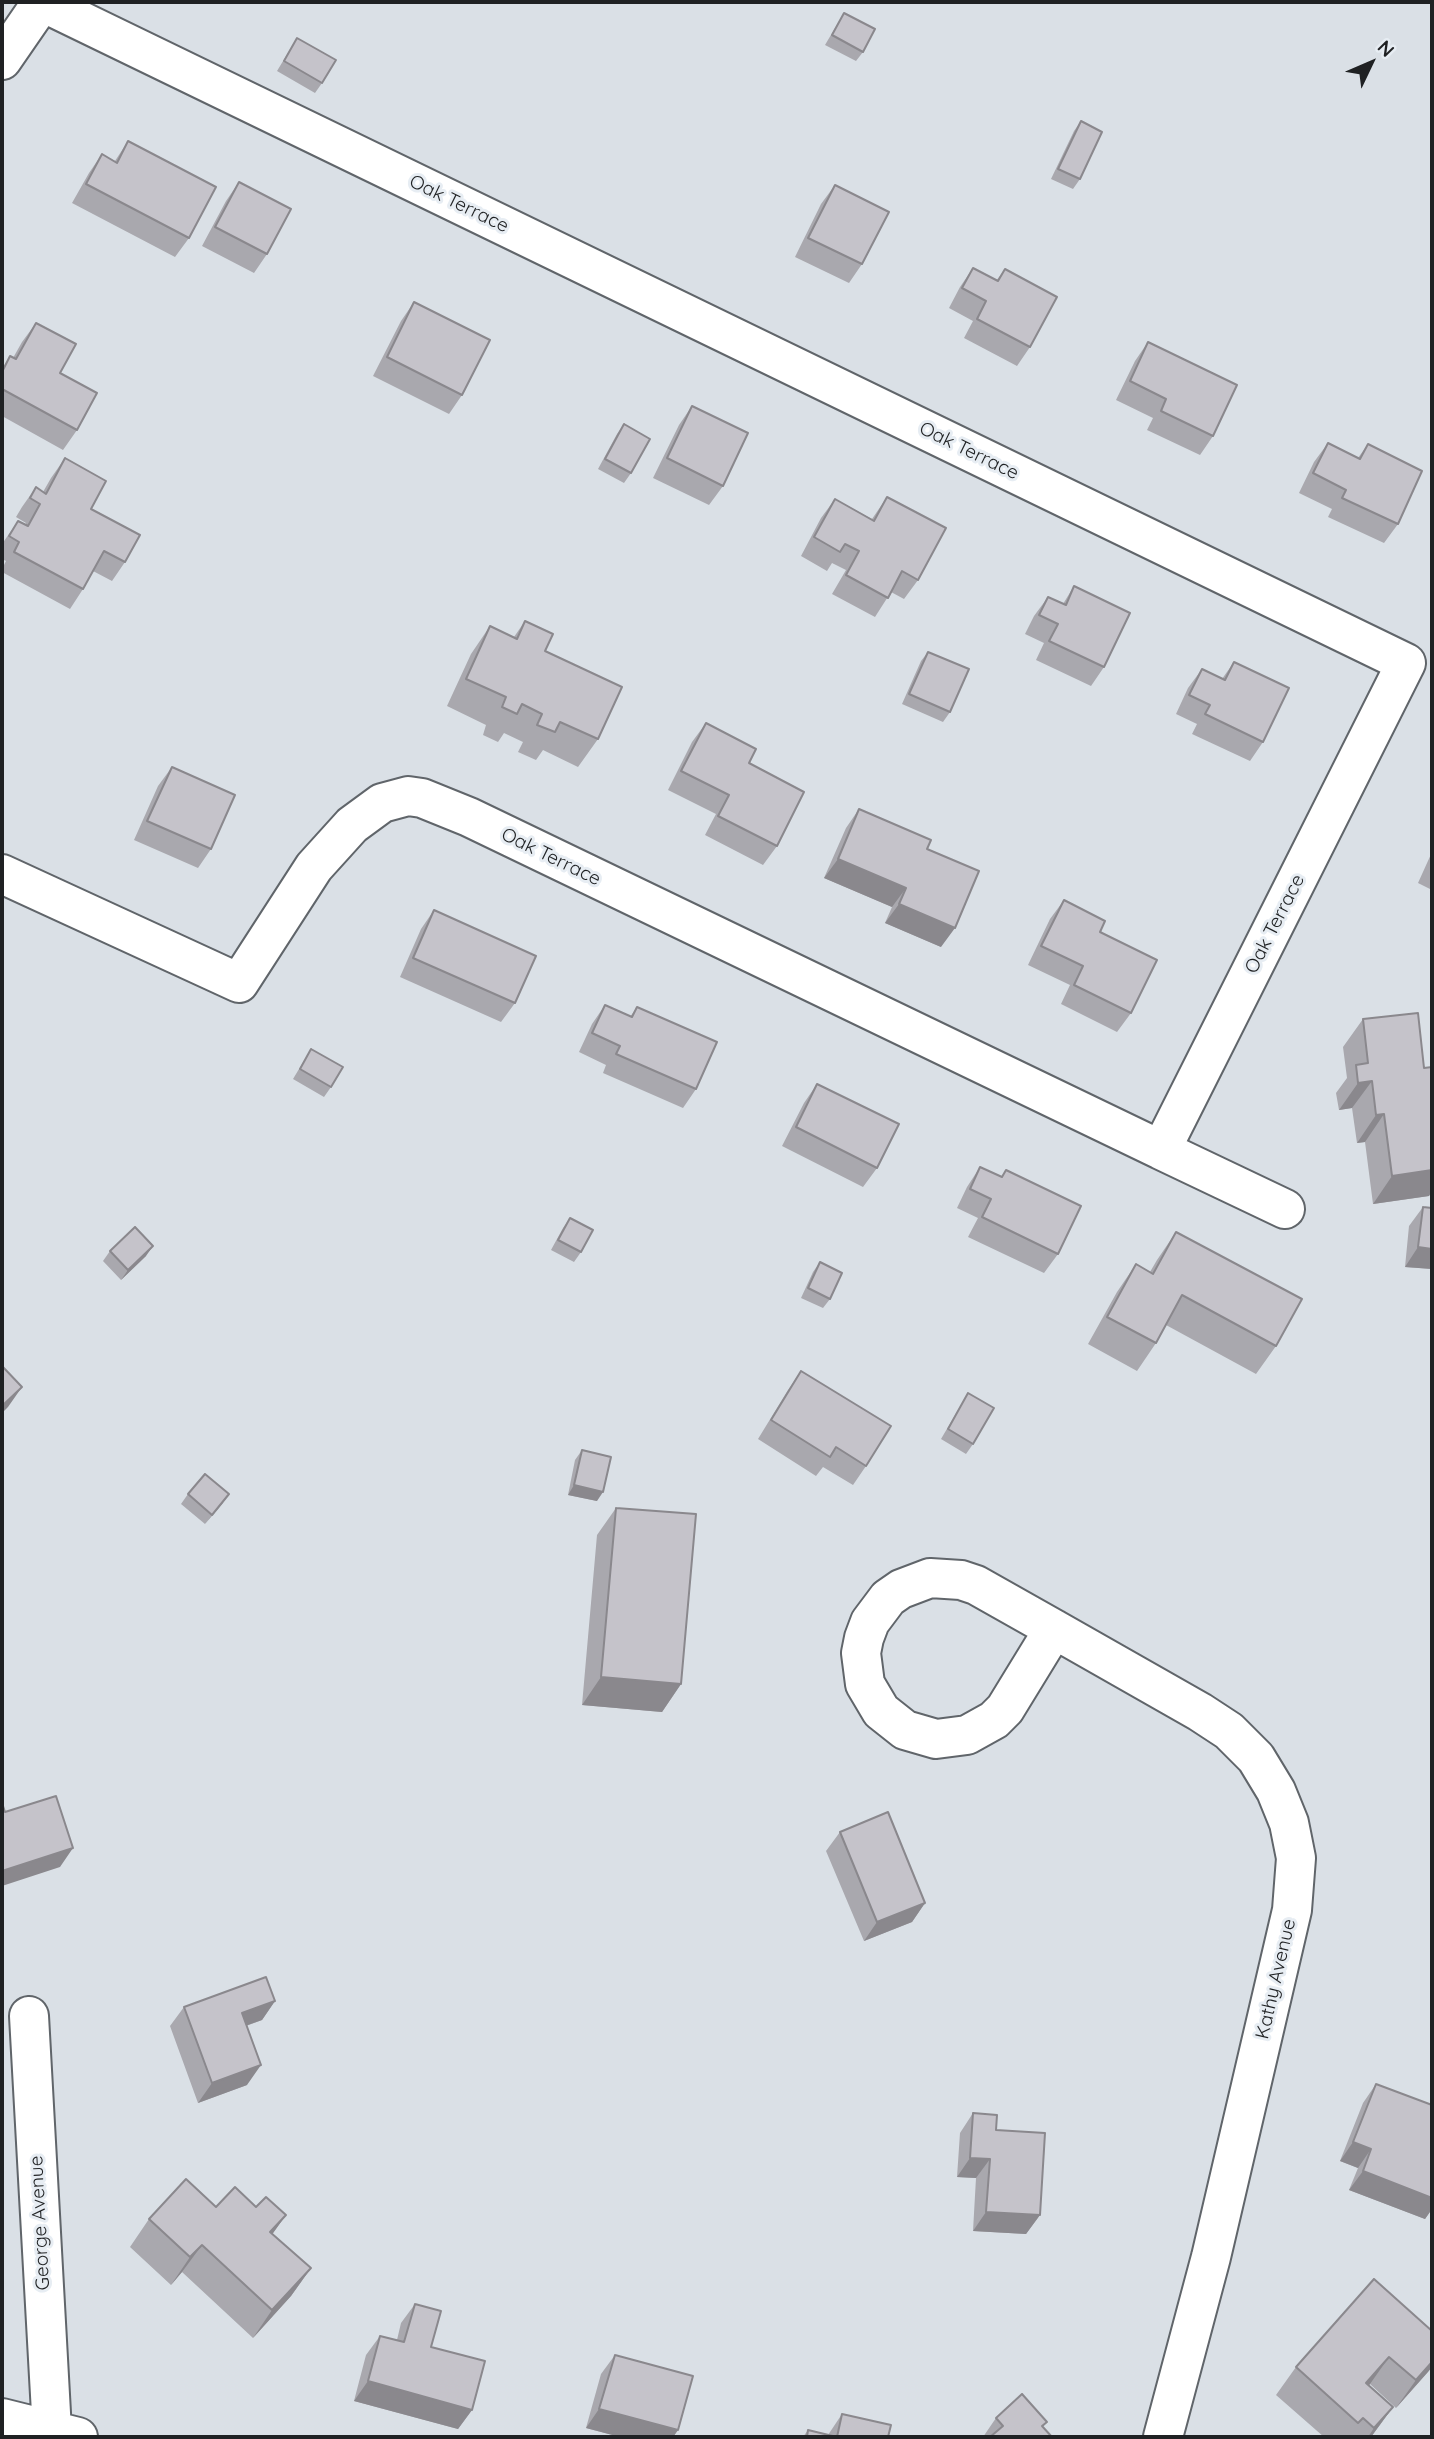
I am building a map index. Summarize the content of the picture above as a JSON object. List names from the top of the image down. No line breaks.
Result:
{"streets":{"street":["Oak Terrace","Kathy Avenue","George Avenue"]},"north":"top right"}
